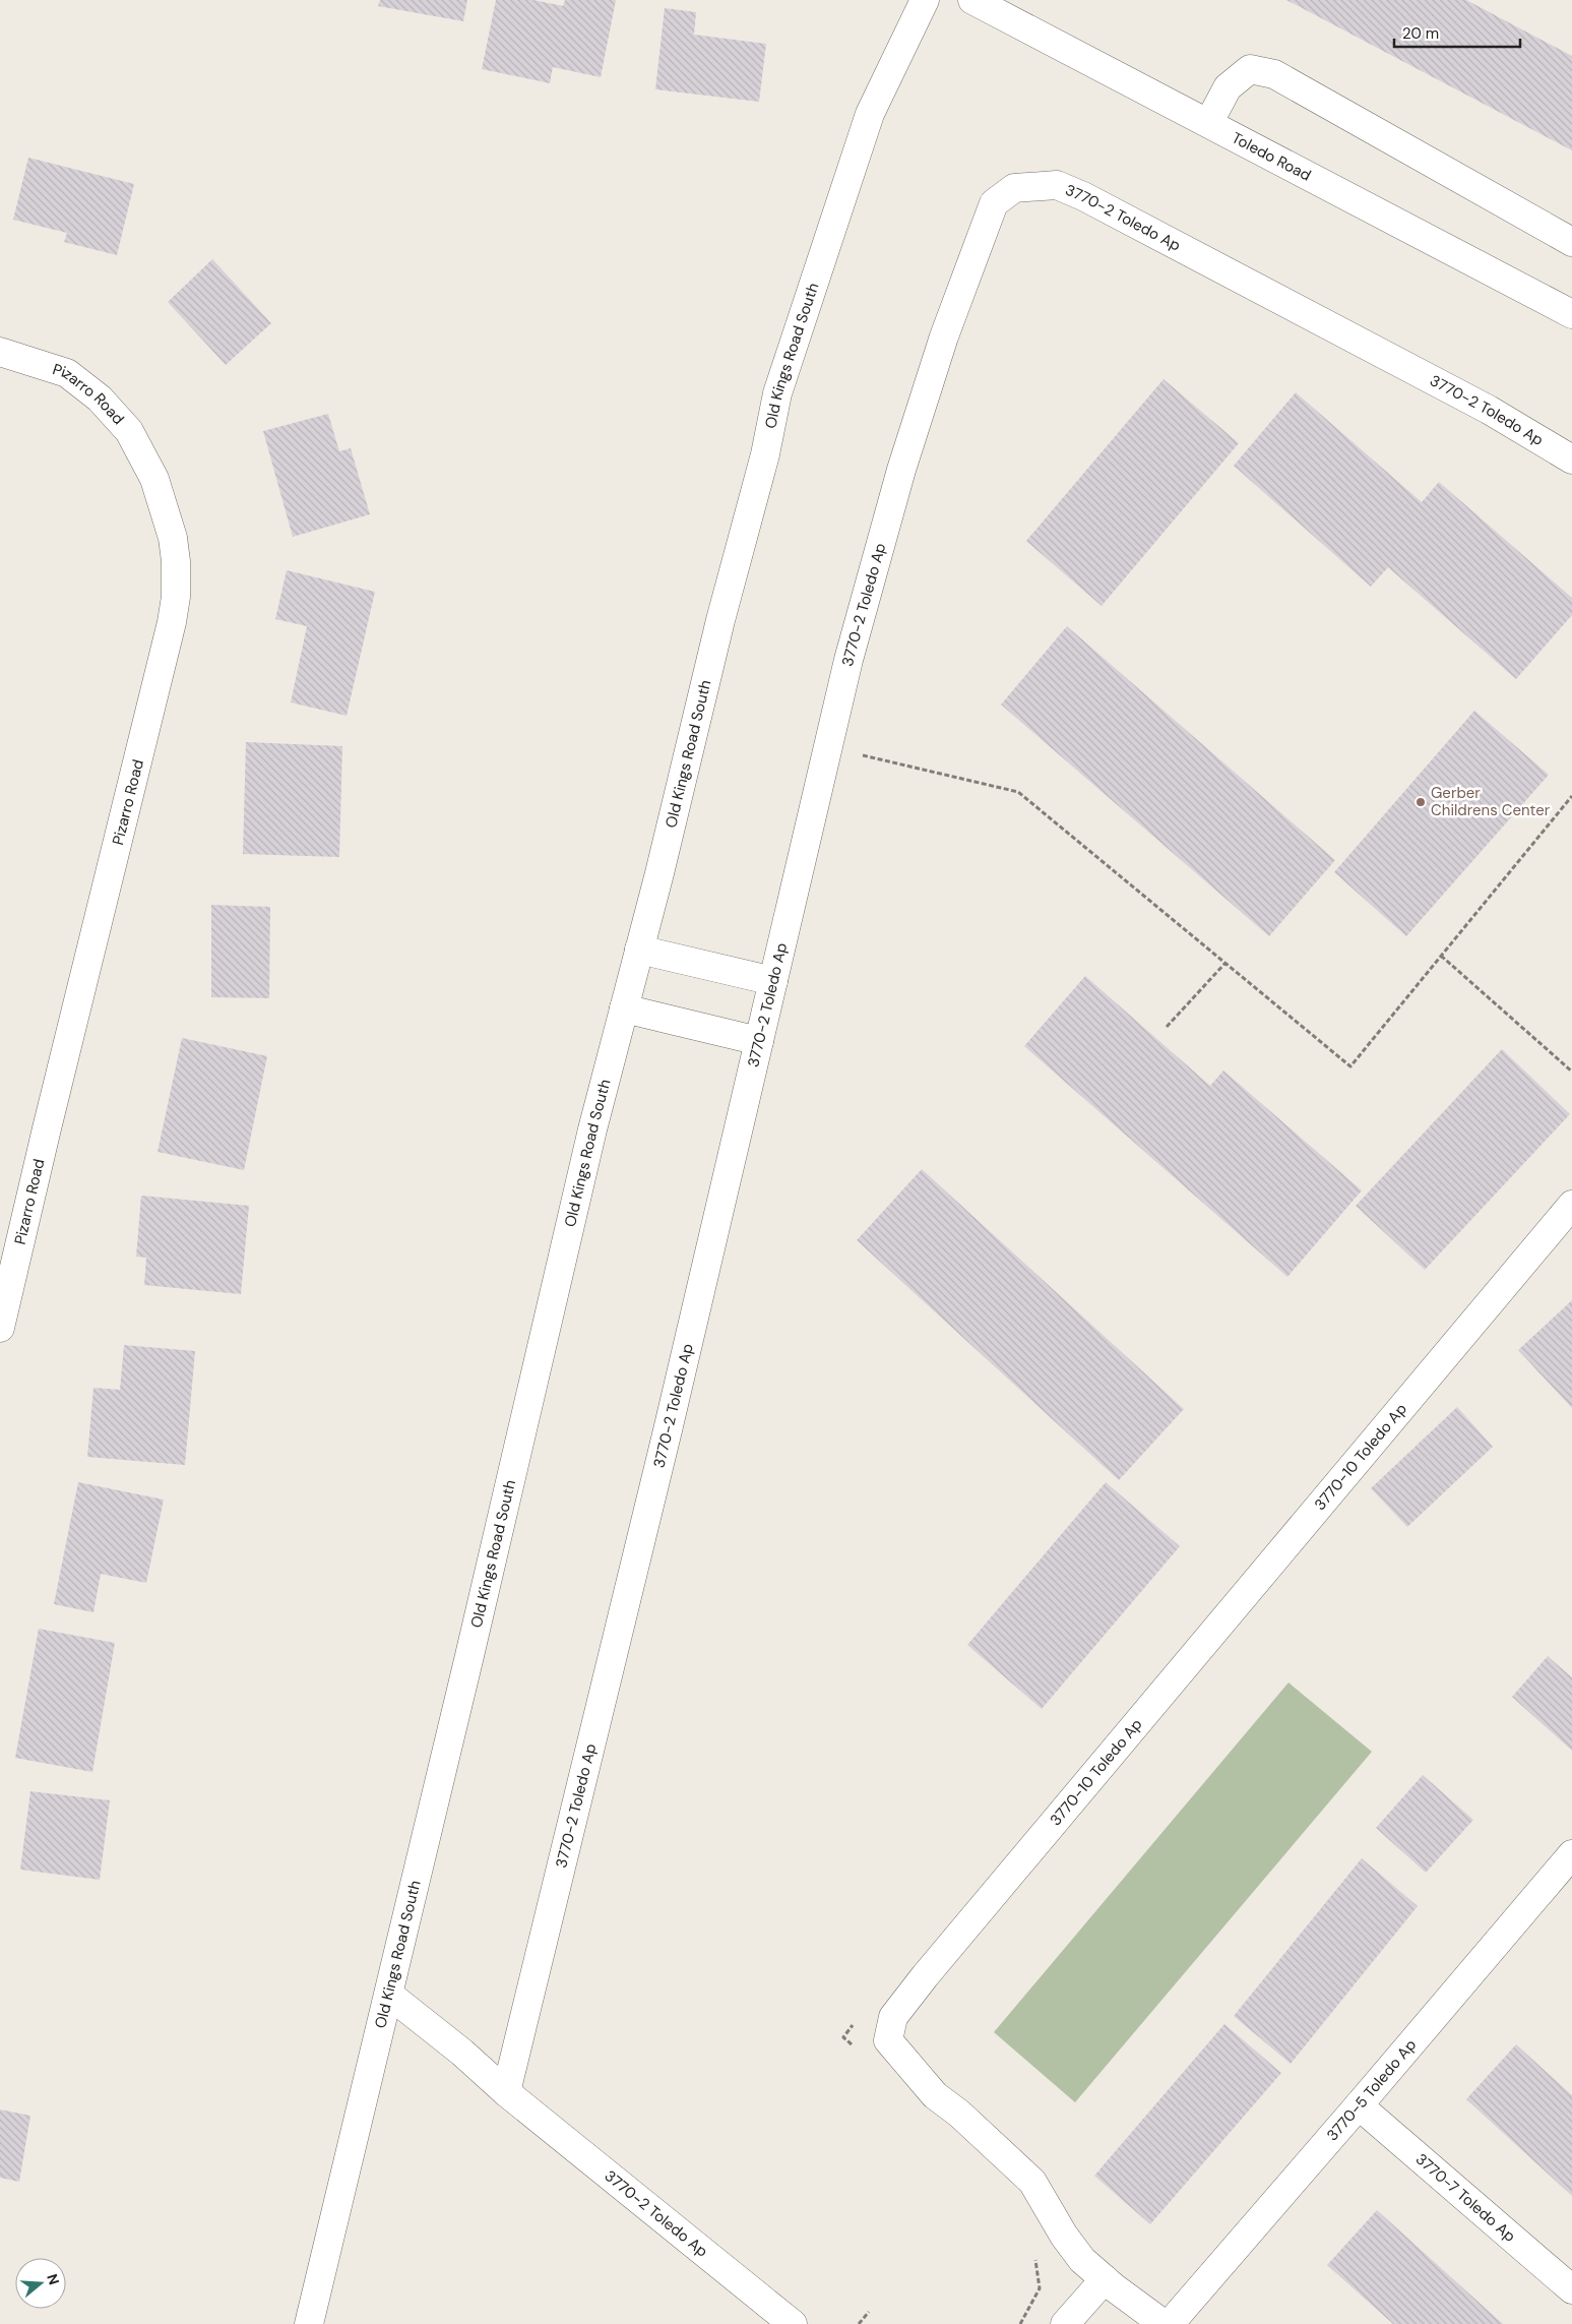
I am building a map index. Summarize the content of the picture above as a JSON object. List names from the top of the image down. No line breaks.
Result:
{"streets":{"street":["Toledo Road","3770-2 Toledo Ap","Old Kings Road South","Pizarro Road","3770-10 Toledo Ap","3770-5 Toledo Ap","3770-7 Toledo Ap"]},"crossings":[["3770-5 Toledo Ap","3770-7 Toledo Ap"]],"places":["Gerber Childrens Center"],"scale_bar":"20 m","north":"right"}
